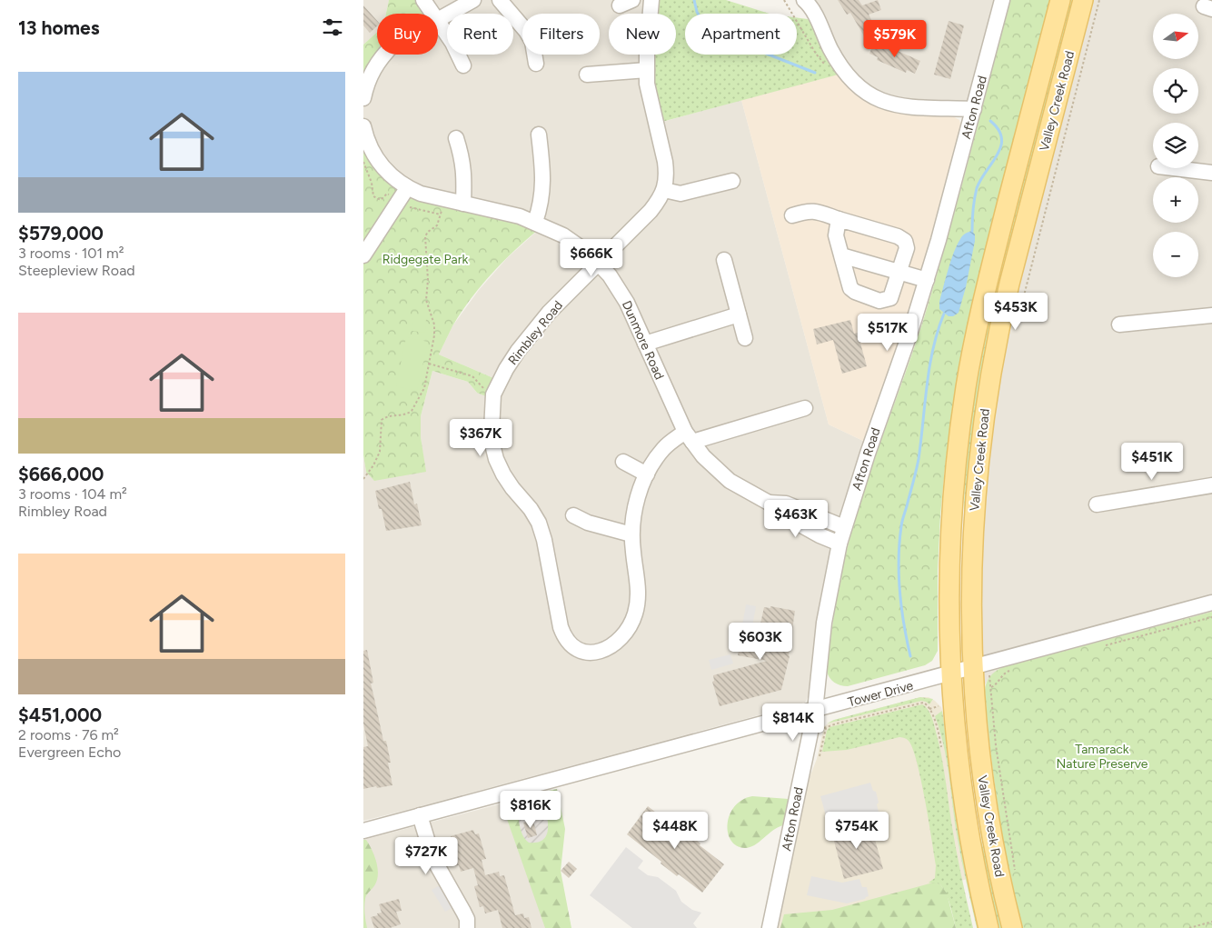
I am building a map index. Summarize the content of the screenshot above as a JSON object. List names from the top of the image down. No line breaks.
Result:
{"streets":{"main road":["Valley Creek Road"],"street":["Afton Road","Rimbley Road","Dunmore Road","Tower Drive"]},"crossings":[["Valley Creek Road","Tower Drive"],["Afton Road","Dunmore Road"],["Afton Road","Tower Drive"],["Rimbley Road","Dunmore Road"]],"parks":["Ridgegate Park","Tamarack Nature Preserve"],"north":"right","page":{"heading":"13 homes","map_buttons":["+","−"],"chip":["Buy","Rent","Filters","New","Apartment"],"price":["$579K","$666K","$453K","$517K","$367K","$451K","$463K","$603K","$814K","$816K","$448K","$754K","$727K"],"list":[{"name":"$579,000","note":"3 rooms · 101 m² · Steepleview Road"},{"name":"$666,000","note":"3 rooms · 104 m² · Rimbley Road"},{"name":"$451,000","note":"2 rooms · 76 m² · Evergreen Echo"}]}}
